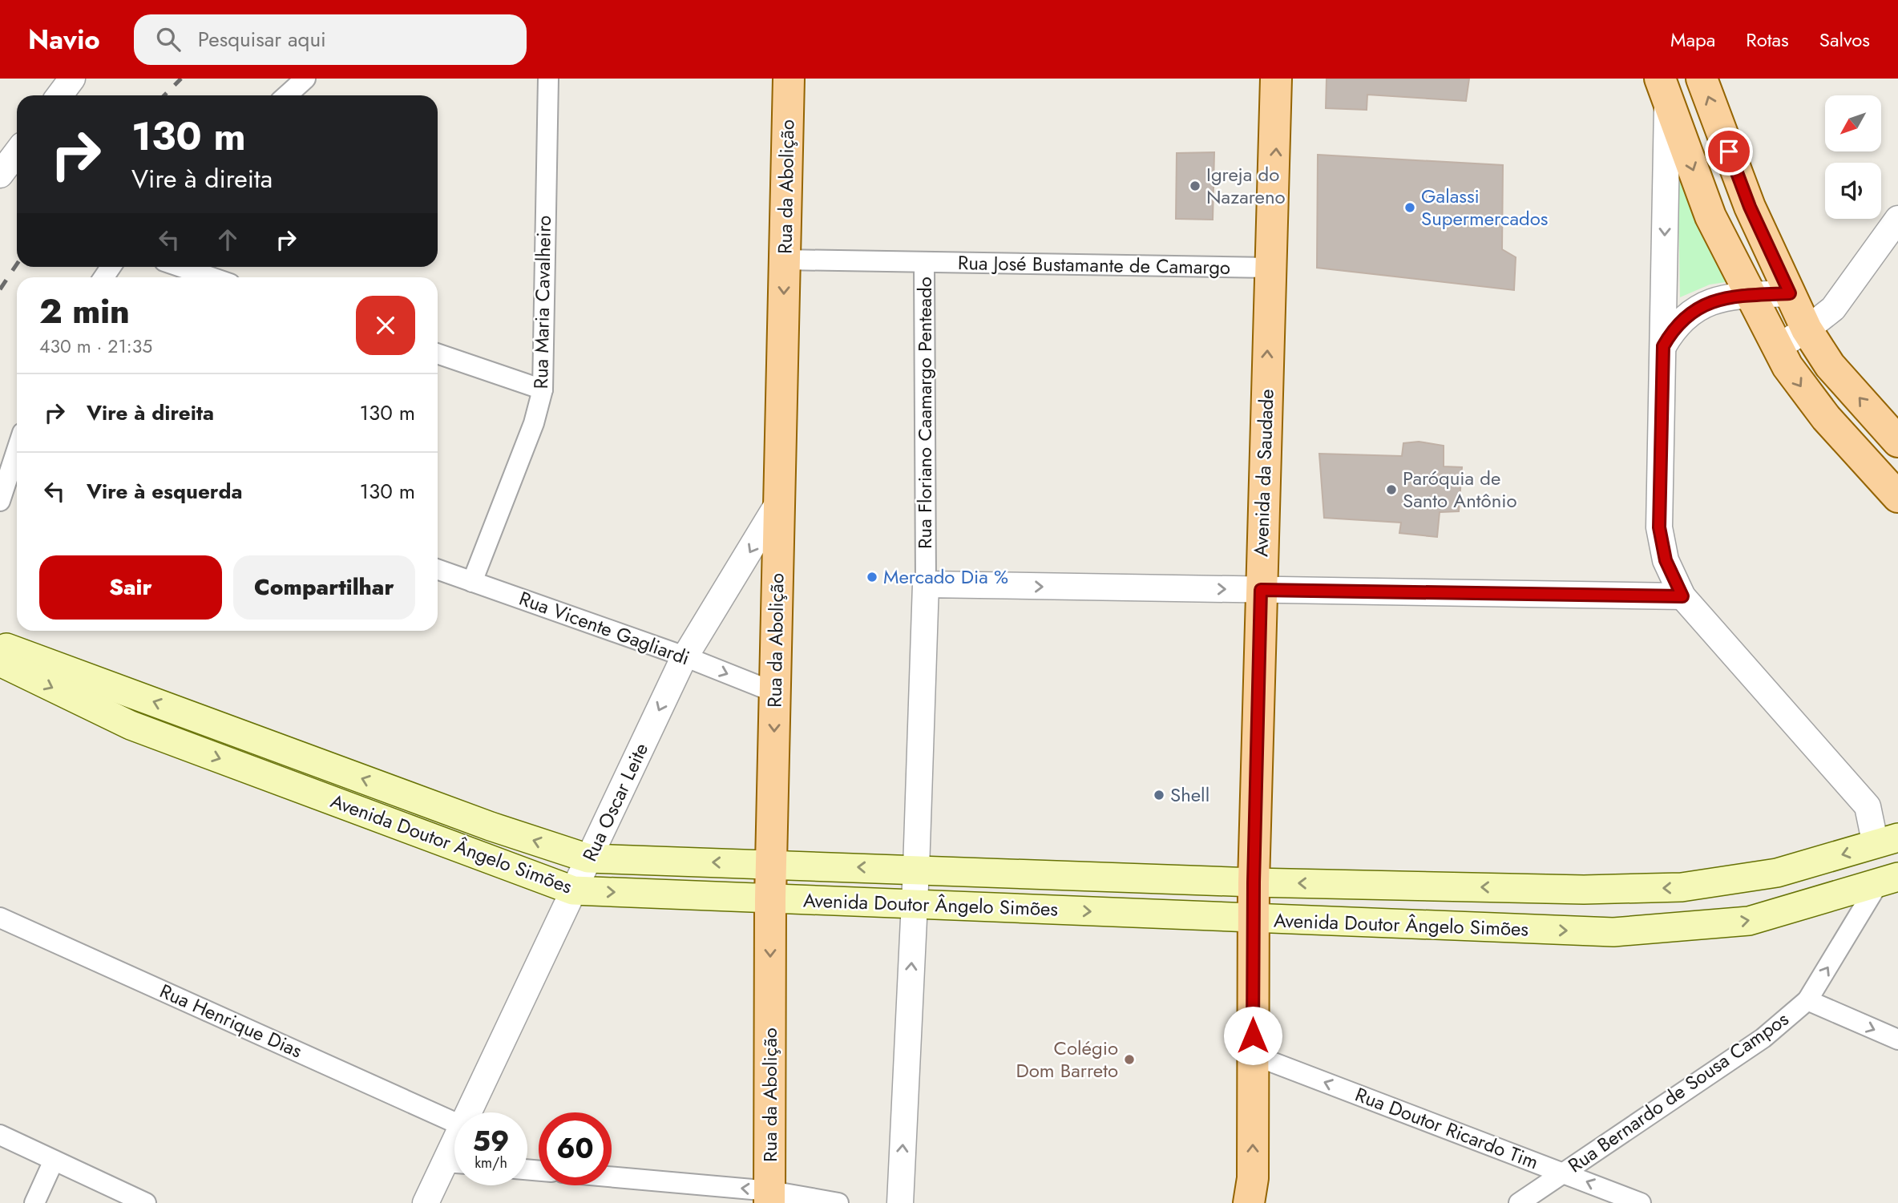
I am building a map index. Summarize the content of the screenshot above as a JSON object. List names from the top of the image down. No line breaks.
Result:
{"streets":{"main road":["Rua da Abolição","Avenida da Saudade","Avenida Doutor Ângelo Simões"],"street":["Rua José Bustamante de Camargo","Rua Maria Cavalheiro","Rua Floriano Caamargo Penteado","Rua Vicente Gagliardi","Rua Oscar Leite","Rua Henrique Dias","Rua Bernardo de Sousa Campos","Rua Doutor Ricardo Tim"]},"crossings":[["Rua da Abolição","Rua José Bustamante de Camargo"],["Rua da Abolição","Rua Vicente Gagliardi"],["Rua da Abolição","Rua Oscar Leite"],["Rua da Abolição","Avenida Doutor Ângelo Simões"],["Rua José Bustamante de Camargo","Rua Floriano Caamargo Penteado"],["Rua José Bustamante de Camargo","Avenida da Saudade"],["Rua Maria Cavalheiro","Rua Vicente Gagliardi"],["Rua Floriano Caamargo Penteado","Avenida Doutor Ângelo Simões"],["Avenida da Saudade","Avenida Doutor Ângelo Simões"],["Avenida da Saudade","Rua Doutor Ricardo Tim"],["Rua Vicente Gagliardi","Rua Oscar Leite"],["Rua Oscar Leite","Avenida Doutor Ângelo Simões"],["Avenida Doutor Ângelo Simões","Rua Bernardo de Sousa Campos"],["Rua Bernardo de Sousa Campos","Rua Doutor Ricardo Tim"]],"one_way":["Rua da Abolição","Avenida da Saudade","Rua Oscar Leite","Rua Doutor Ricardo Tim"],"places":["Igreja do Nazareno","Galassi Supermercados","Paróquia de Santo Antônio","Mercado Dia %","Shell","Colégio Dom Barreto"],"north":"bottom left","page":{"header":"Navio","search":"Pesquisar aqui","nav":["Mapa","Rotas","Salvos"],"turn":["130 m","Vire à direita"],"heading":["2 min","430 m · 21:35"],"list":[{"name":"Vire à direita","value":"130 m"},{"name":"Vire à esquerda","value":"130 m"}],"buttons":["Sair","Compartilhar"],"speed":"59 km/h","limit":"60"}}
